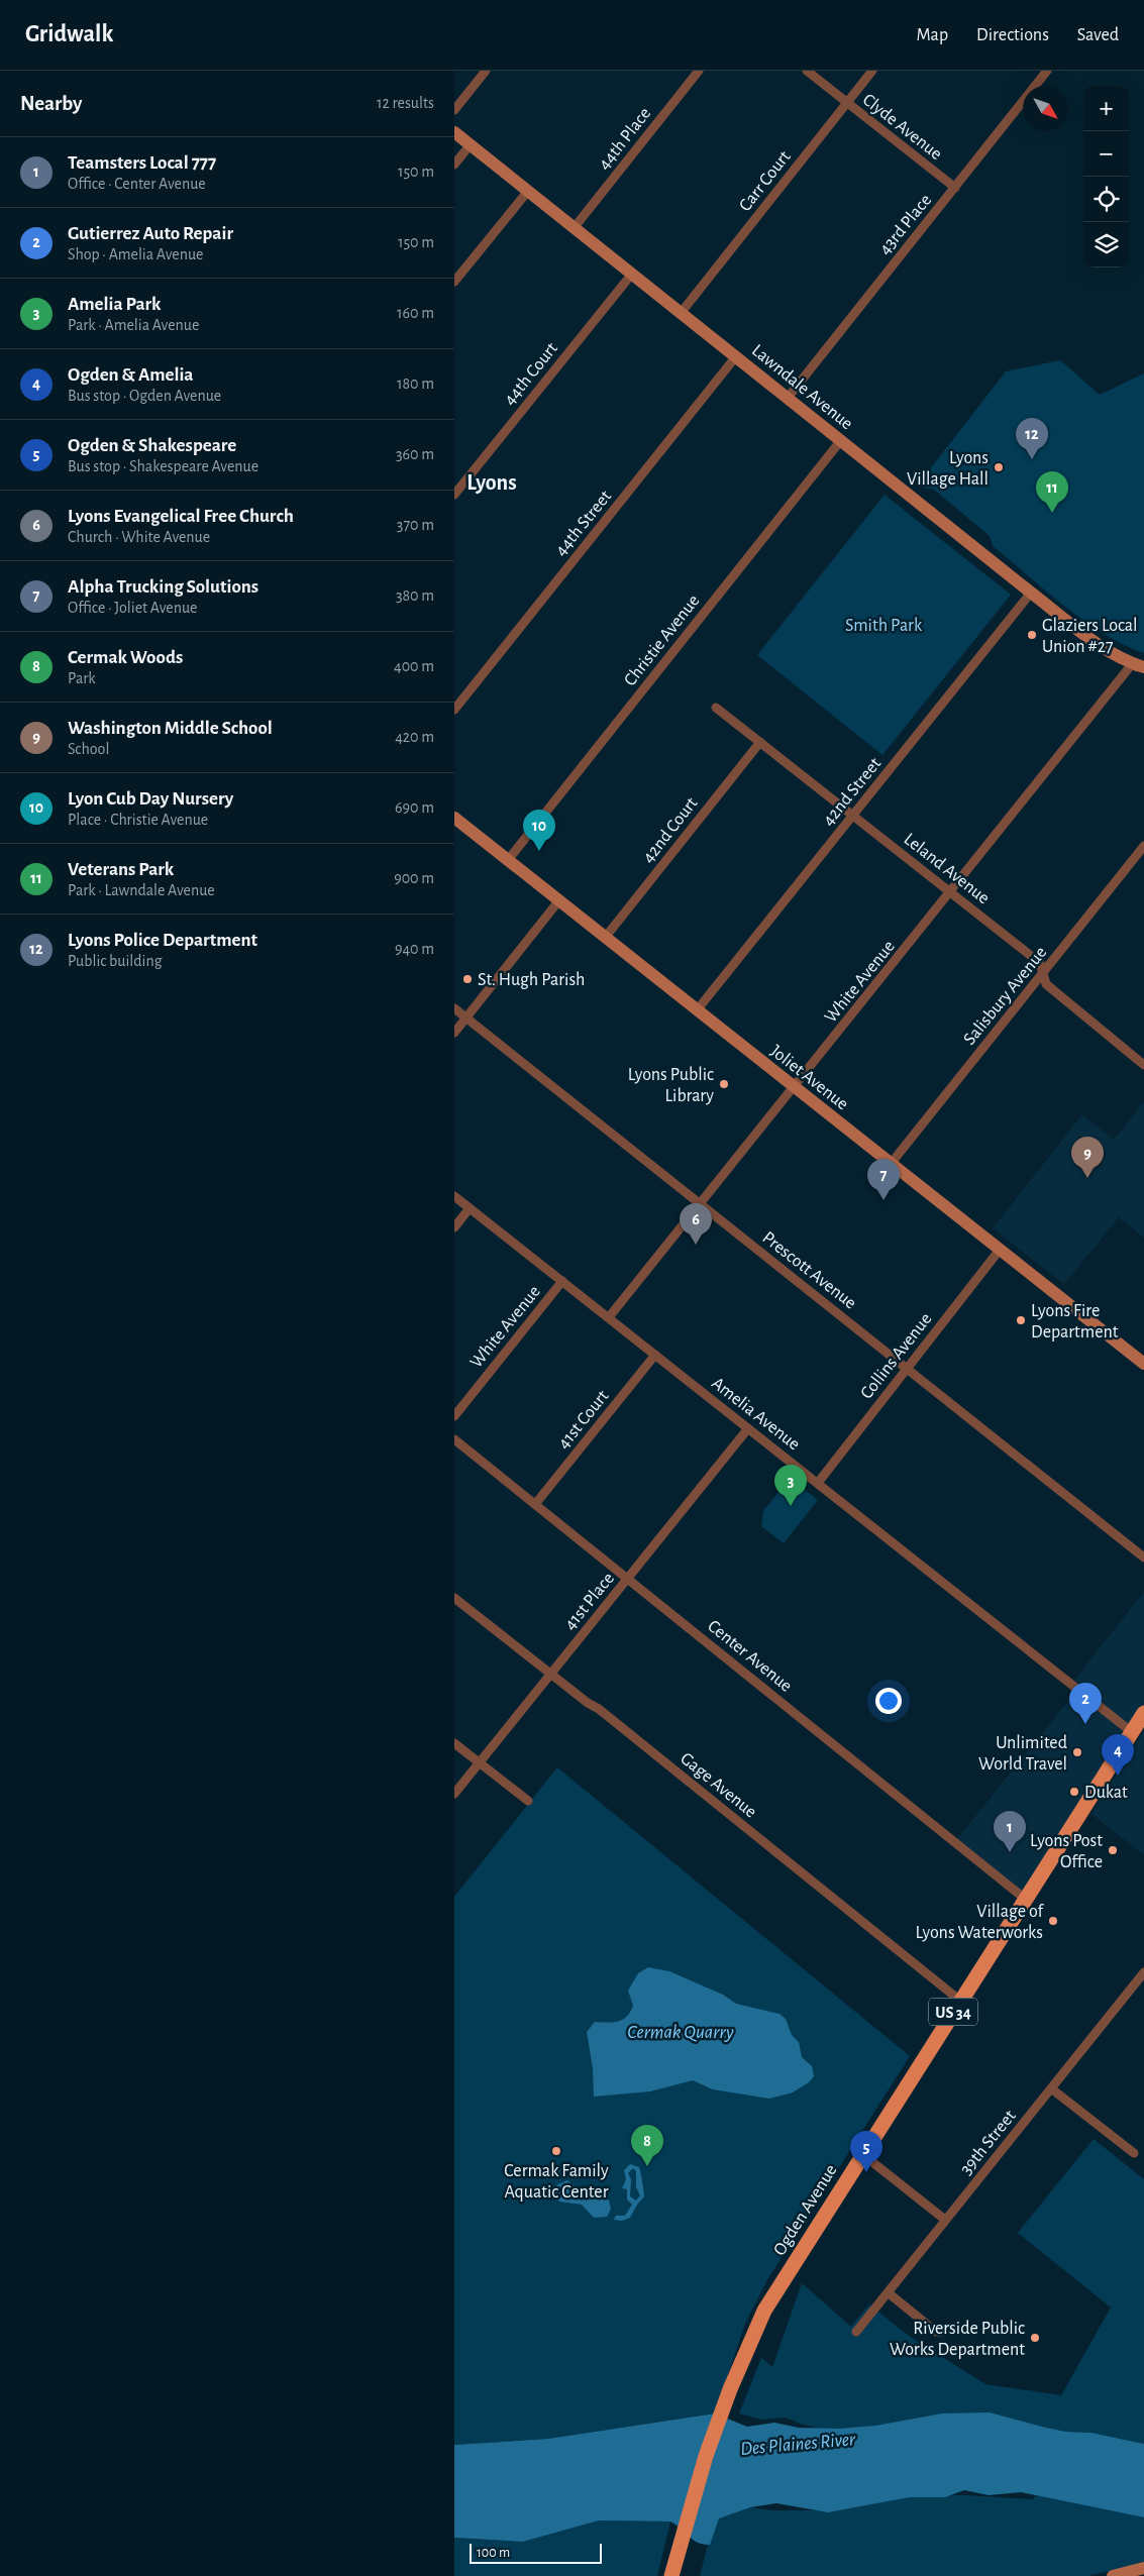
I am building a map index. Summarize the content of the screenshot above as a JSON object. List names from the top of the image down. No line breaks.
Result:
{"streets":{"main road":["US 34","Ogden Avenue"],"street":["Clyde Avenue","44th Place","Carr Court","43rd Place","44th Court","Lawndale Avenue","44th Street","Christie Avenue","42nd Street","42nd Court","Leland Avenue","White Avenue","Salisbury Avenue","Joliet Avenue","Prescott Avenue","Collins Avenue","Amelia Avenue","41st Court","41st Place","Center Avenue","Gage Avenue","39th Street"]},"crossings":[["Clyde Avenue","Carr Court"],["Clyde Avenue","43rd Place"],["44th Place","Lawndale Avenue"],["Carr Court","Lawndale Avenue"],["43rd Place","Lawndale Avenue"],["44th Court","Lawndale Avenue"],["Lawndale Avenue","44th Street"],["Lawndale Avenue","Christie Avenue"],["Lawndale Avenue","42nd Street"],["Lawndale Avenue","White Avenue"],["Christie Avenue","Joliet Avenue"],["42nd Street","Leland Avenue"],["42nd Street","Joliet Avenue"],["42nd Court","Leland Avenue"],["42nd Court","Joliet Avenue"],["Leland Avenue","White Avenue"],["Leland Avenue","Salisbury Avenue"],["White Avenue","Joliet Avenue"],["White Avenue","Prescott Avenue"],["White Avenue","Amelia Avenue"],["Salisbury Avenue","Joliet Avenue"],["Joliet Avenue","Collins Avenue"],["Prescott Avenue","Collins Avenue"],["Collins Avenue","Amelia Avenue"],["Amelia Avenue","41st Court"],["Amelia Avenue","41st Place"],["Amelia Avenue","Ogden Avenue"],["41st Court","Center Avenue"],["41st Place","Center Avenue"],["41st Place","Gage Avenue"],["Center Avenue","Ogden Avenue"],["Gage Avenue","Ogden Avenue"]],"districts":["Lyons"],"water":["Cermak Quarry","Des Plaines River"],"parks":["Smith Park"],"places":["Lyons Village Hall","Glaziers Local Union #27","St. Hugh Parish","Lyons Public Library","Lyons Fire Department","Unlimited World Travel","Dukat","Lyons Post Office","Village of Lyons Waterworks","Cermak Family Aquatic Center","Riverside Public Works Department"],"scale_bar":"100 m","north":"bottom right","page":{"header":"Gridwalk","nav":["Map","Directions","Saved"],"heading":["Nearby","12 results"],"map_buttons":["+","−"],"list":[{"mark":"1","name":"Teamsters Local 777","note":"Office · Center Avenue","value":"150 m"},{"mark":"2","name":"Gutierrez Auto Repair","note":"Shop · Amelia Avenue","value":"150 m"},{"mark":"3","name":"Amelia Park","note":"Park · Amelia Avenue","value":"160 m"},{"mark":"4","name":"Ogden & Amelia","note":"Bus stop · Ogden Avenue","value":"180 m"},{"mark":"5","name":"Ogden & Shakespeare","note":"Bus stop · Shakespeare Avenue","value":"360 m"},{"mark":"6","name":"Lyons Evangelical Free Church","note":"Church · White Avenue","value":"370 m"},{"mark":"7","name":"Alpha Trucking Solutions","note":"Office · Joliet Avenue","value":"380 m"},{"mark":"8","name":"Cermak Woods","note":"Park","value":"400 m"},{"mark":"9","name":"Washington Middle School","note":"School","value":"420 m"},{"mark":"10","name":"Lyon Cub Day Nursery","note":"Place · Christie Avenue","value":"690 m"},{"mark":"11","name":"Veterans Park","note":"Park · Lawndale Avenue","value":"900 m"},{"mark":"12","name":"Lyons Police Department","note":"Public building","value":"940 m"}],"pins":["12","11","10","9","7","6","3","2","4","1","8","5"],"scale":"100 m"}}
